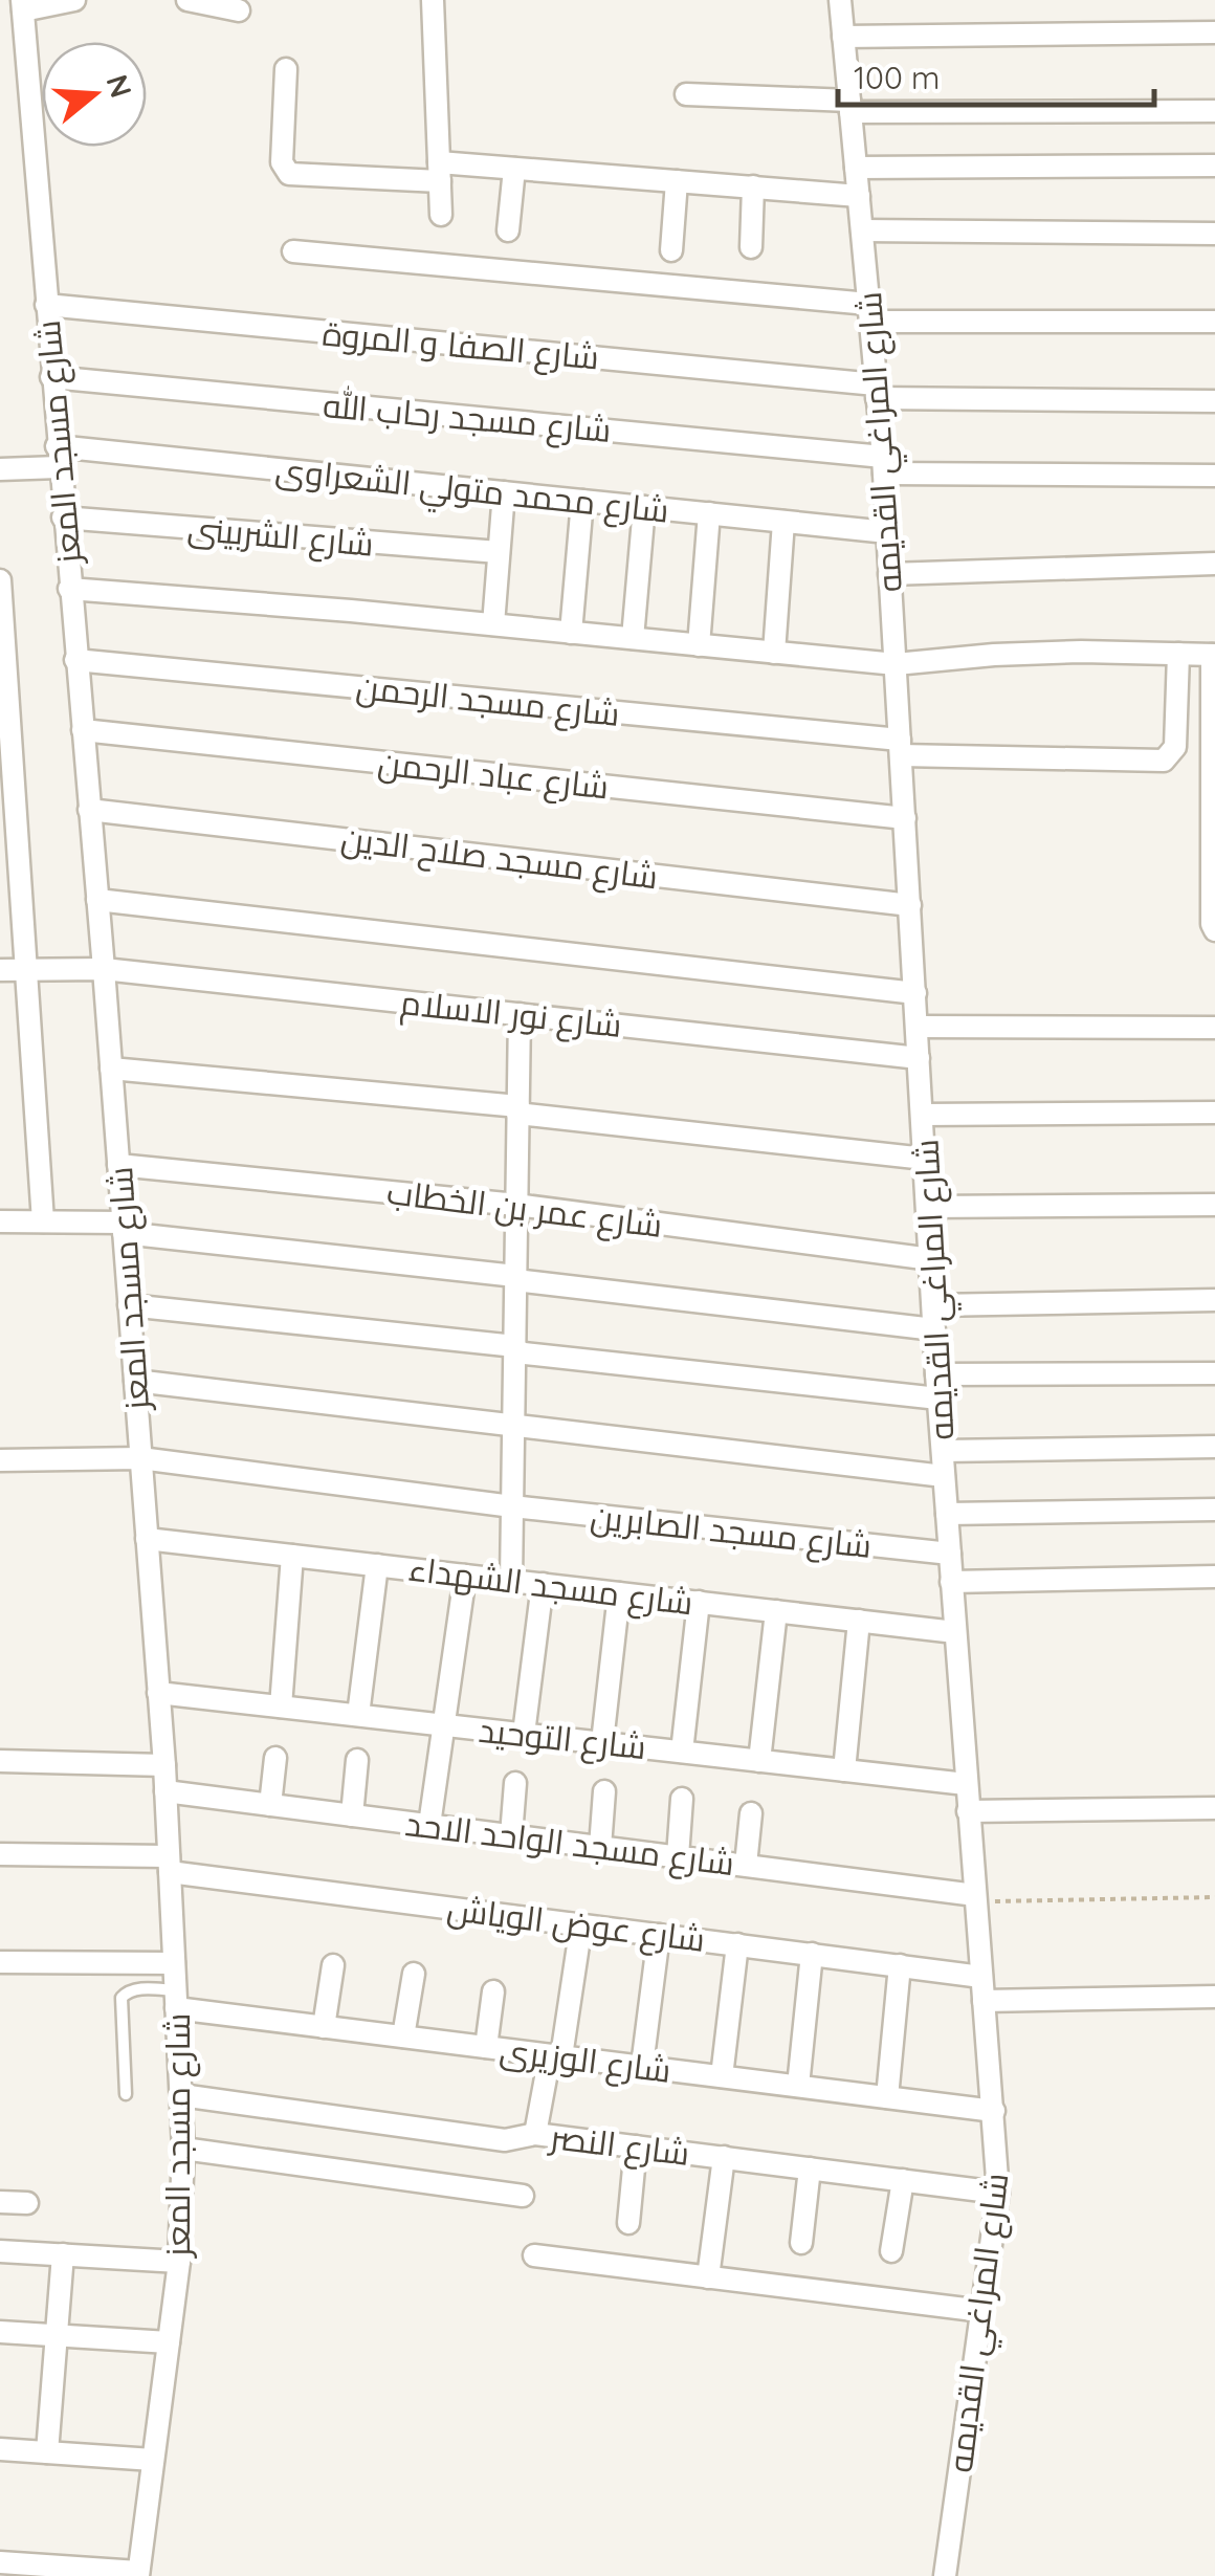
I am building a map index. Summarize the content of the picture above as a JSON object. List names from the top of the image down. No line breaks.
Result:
{"streets":{"street":["شارع الصفا و المروة","شارع مسجد رحاب الله","شارع مسجد المعز","شارع المراغي القديمه","شارع محمد متولي الشعراوى","شارع الشربينى","شارع مسجد الرحمن","شارع عباد الرحمن","شارع مسجد صلاح الدين","شارع نور الاسلام","شارع عمر بن الخطاب","شارع مسجد الصابرين","شارع مسجد الشهداء","شارع التوحيد","شارع مسجد الواحد الاحد","شارع عوض الوياش","شارع الوزيرى","شارع النصر"]},"crossings":[["شارع الصفا و المروة","شارع مسجد المعز"],["شارع الصفا و المروة","شارع المراغي القديمه"],["شارع مسجد رحاب الله","شارع مسجد المعز"],["شارع مسجد رحاب الله","شارع المراغي القديمه"],["شارع مسجد المعز","شارع محمد متولي الشعراوى"],["شارع مسجد المعز","شارع الشربينى"],["شارع مسجد المعز","شارع مسجد الرحمن"],["شارع مسجد المعز","شارع عباد الرحمن"],["شارع مسجد المعز","شارع مسجد صلاح الدين"],["شارع مسجد المعز","شارع نور الاسلام"],["شارع مسجد المعز","شارع عمر بن الخطاب"],["شارع مسجد المعز","شارع مسجد الصابرين"],["شارع مسجد المعز","شارع مسجد الشهداء"],["شارع مسجد المعز","شارع التوحيد"],["شارع مسجد المعز","شارع مسجد الواحد الاحد"],["شارع مسجد المعز","شارع عوض الوياش"],["شارع مسجد المعز","شارع الوزيرى"],["شارع مسجد المعز","شارع النصر"],["شارع المراغي القديمه","شارع محمد متولي الشعراوى"],["شارع المراغي القديمه","شارع مسجد الرحمن"],["شارع المراغي القديمه","شارع عباد الرحمن"],["شارع المراغي القديمه","شارع مسجد صلاح الدين"],["شارع المراغي القديمه","شارع نور الاسلام"],["شارع المراغي القديمه","شارع عمر بن الخطاب"],["شارع المراغي القديمه","شارع مسجد الصابرين"],["شارع المراغي القديمه","شارع مسجد الشهداء"],["شارع المراغي القديمه","شارع التوحيد"],["شارع المراغي القديمه","شارع مسجد الواحد الاحد"],["شارع المراغي القديمه","شارع عوض الوياش"],["شارع المراغي القديمه","شارع الوزيرى"],["شارع المراغي القديمه","شارع النصر"]],"scale_bar":"100 m","north":"right"}
